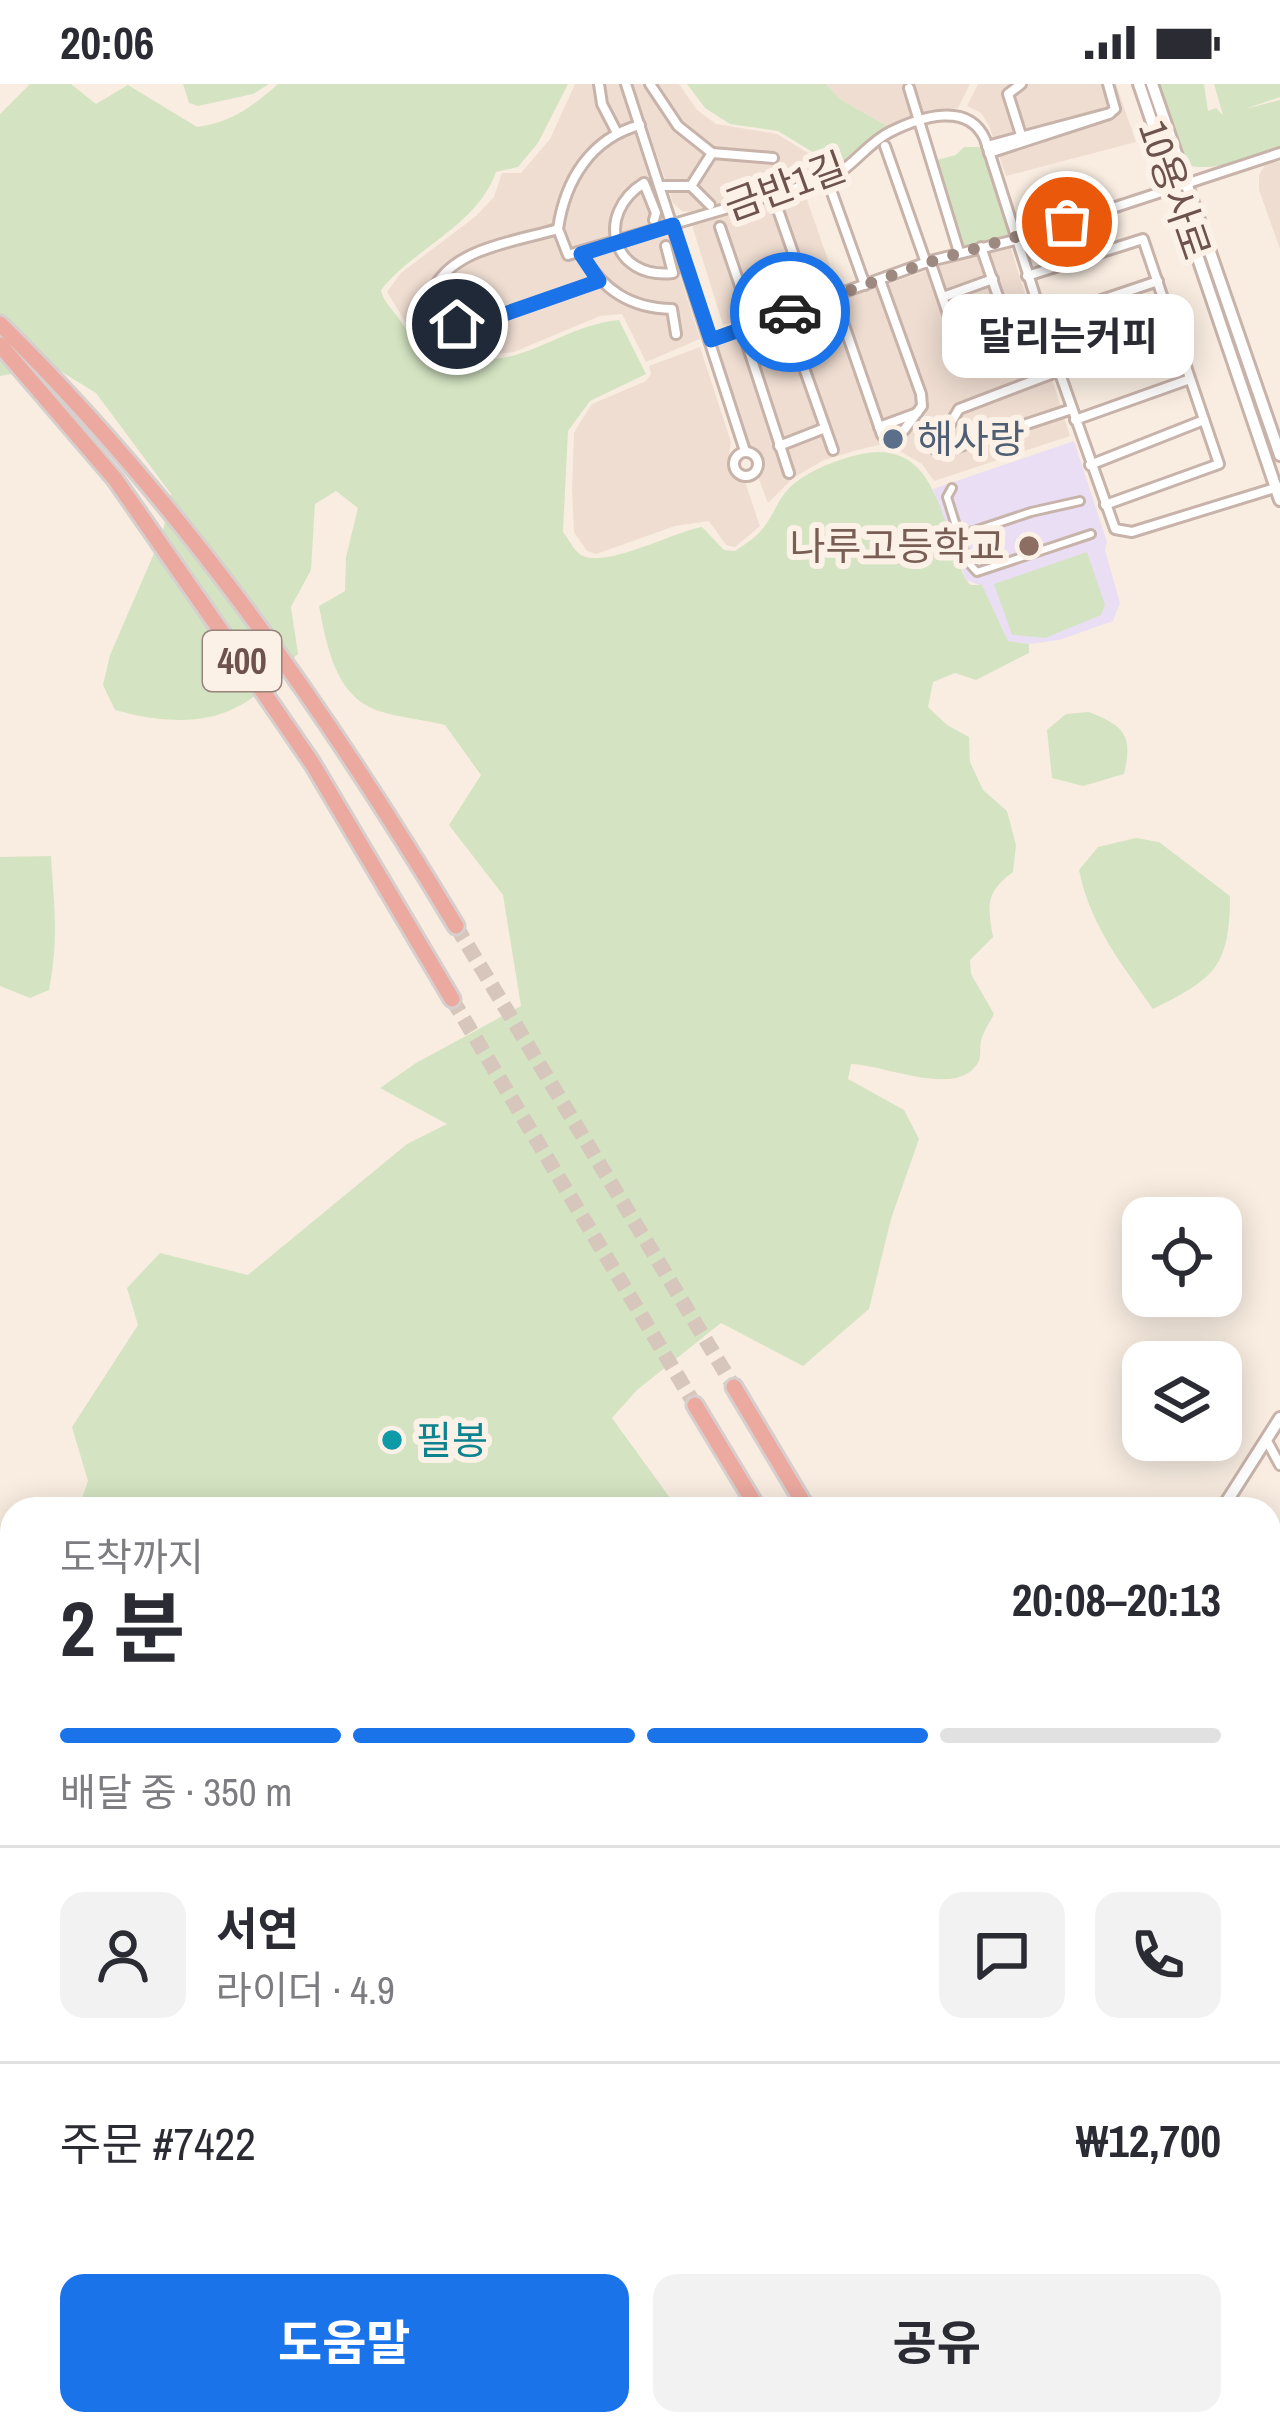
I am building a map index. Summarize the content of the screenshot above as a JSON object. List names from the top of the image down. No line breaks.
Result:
{"streets":{"highway":["400"],"street":["금반1길","10용사로"]},"places":["달리는커피","해사랑","나루고등학교","필봉"],"page":{"status":"20:06","bubble":"달리는커피","heading":["2 분","도착까지","20:08–20:13"],"panel":["서연","라이더 · 4.9","주문 #7422","₩12,700"],"bar":"배달 중 · 350 m","buttons":["도움말","공유"]}}
